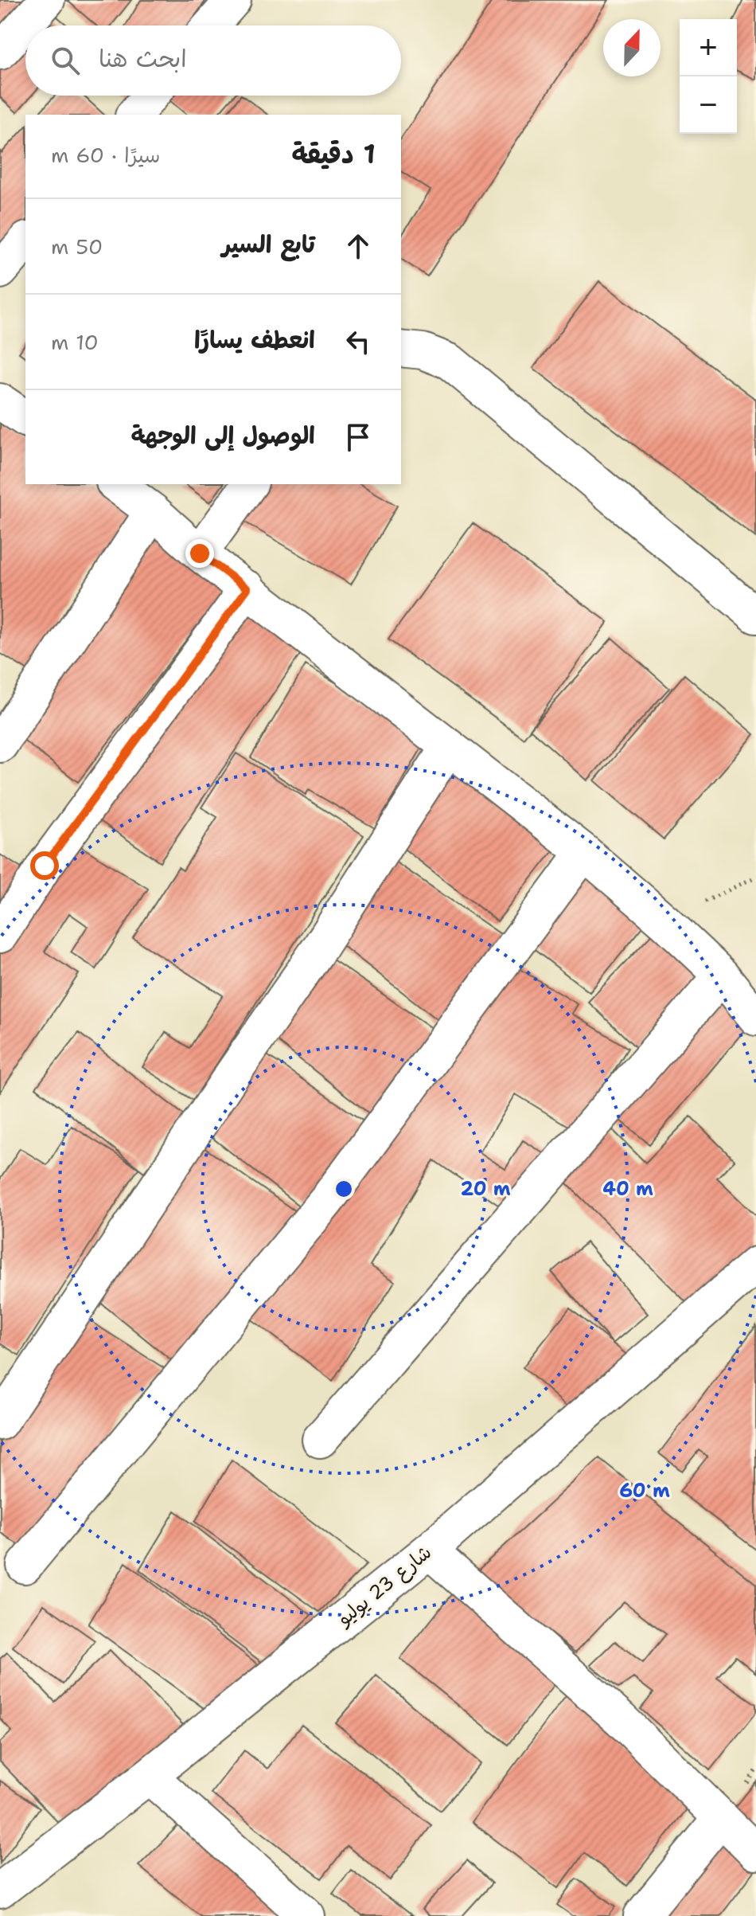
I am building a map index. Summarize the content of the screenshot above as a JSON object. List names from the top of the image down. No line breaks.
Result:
{"streets":{"street":["شارع 23 يوليو"]},"north":"top","page":{"map_buttons":["+","−"],"search":"ابحث هنا","heading":["1 دقيقة","سيرًا · 60 m"],"list":[["تابع السير","50 m"],["انعطف يسارًا","10 m"],"الوصول إلى الوجهة"]},"rings":["20 m","40 m","60 m"]}
